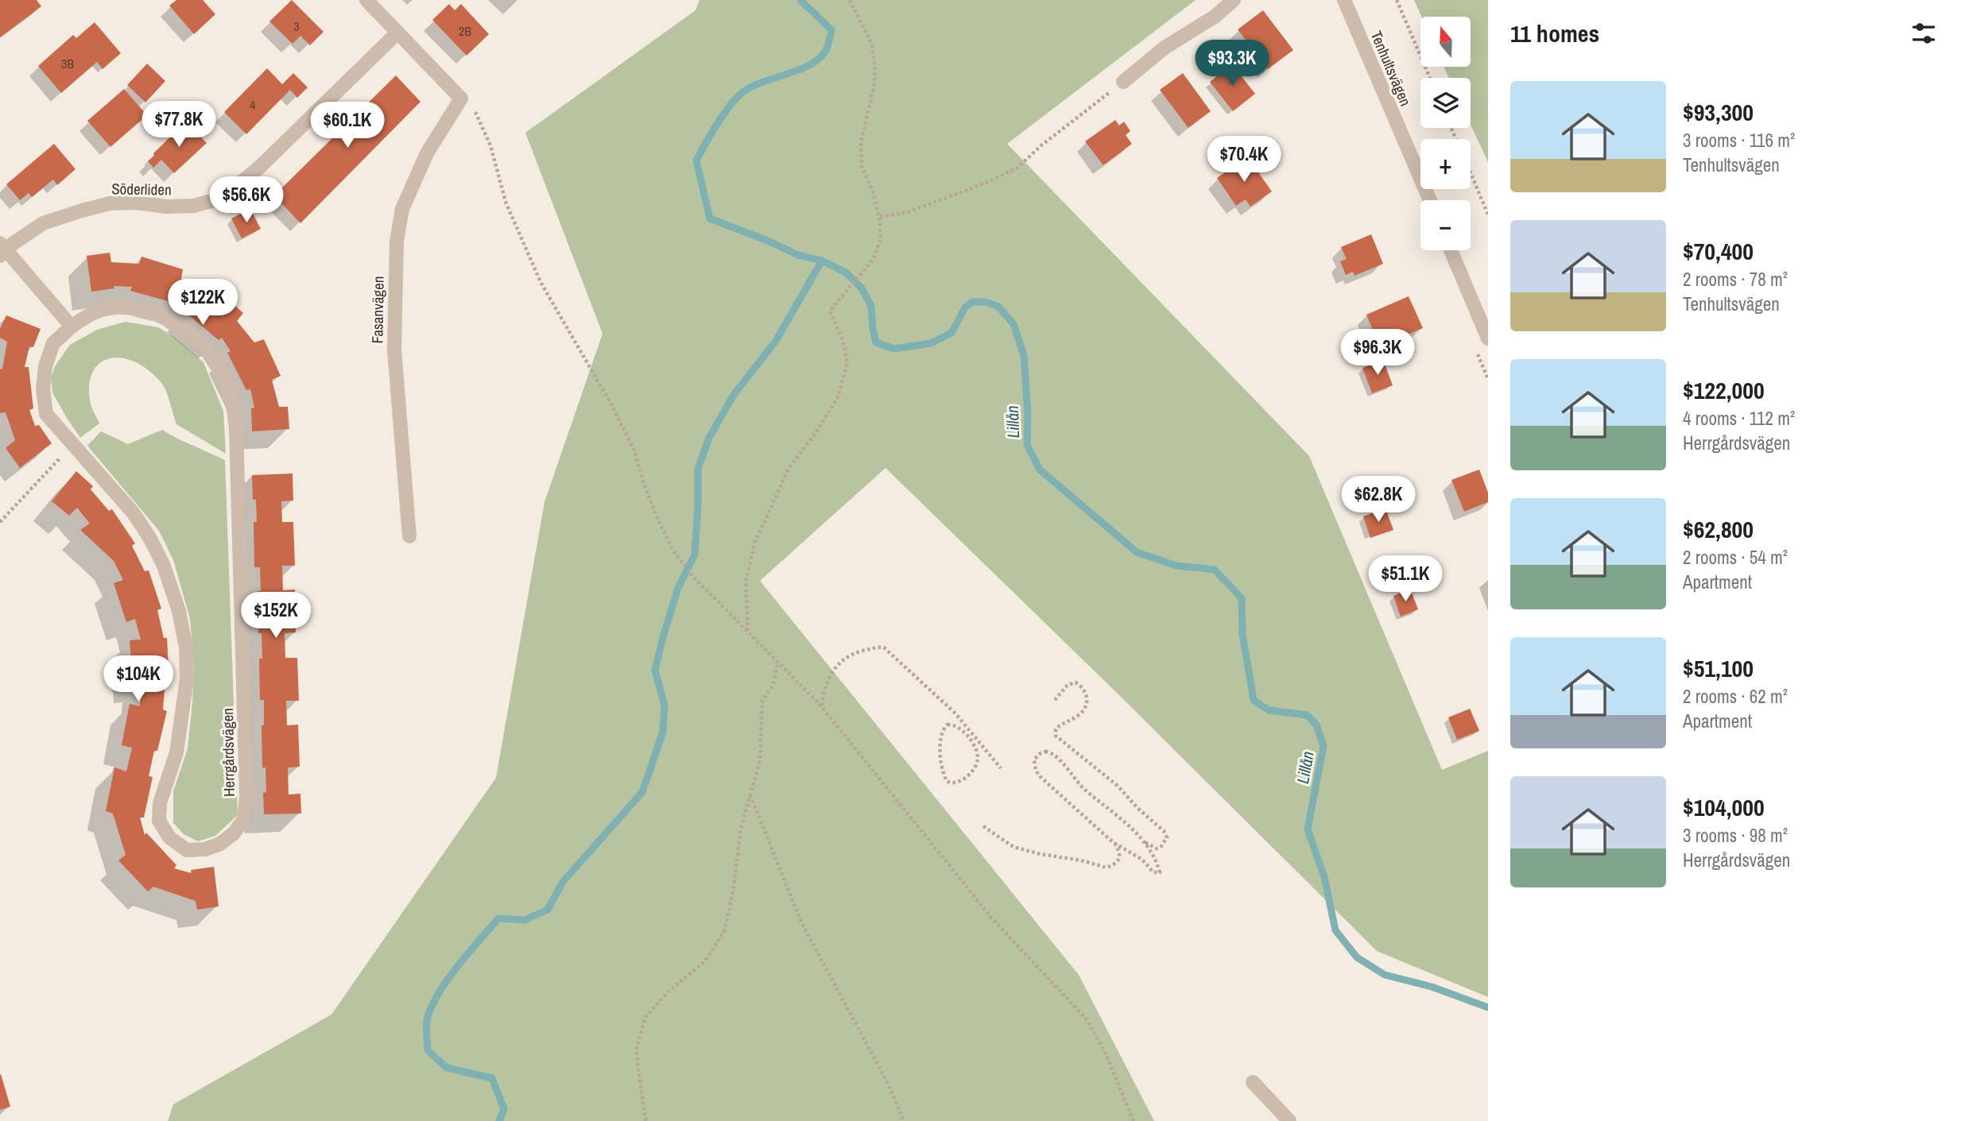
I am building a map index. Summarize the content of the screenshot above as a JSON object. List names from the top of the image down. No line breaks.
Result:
{"streets":{"street":["Tenhultsvägen","Söderliden","Fasanvägen","Herrgårdsvägen"]},"water":["Lillån"],"house_numbers":["3","2B","3B","4"],"north":"top","page":{"heading":"11 homes","map_buttons":["+","−"],"price":["$93.3K","$77.8K","$60.1K","$70.4K","$56.6K","$122K","$96.3K","$62.8K","$51.1K","$152K","$104K"],"list":[{"name":"$93,300","note":"3 rooms · 116 m² · Tenhultsvägen"},{"name":"$70,400","note":"2 rooms · 78 m² · Tenhultsvägen"},{"name":"$122,000","note":"4 rooms · 112 m² · Herrgårdsvägen"},{"name":"$62,800","note":"2 rooms · 54 m² · Apartment"},{"name":"$51,100","note":"2 rooms · 62 m² · Apartment"},{"name":"$104,000","note":"3 rooms · 98 m² · Herrgårdsvägen"}]}}
